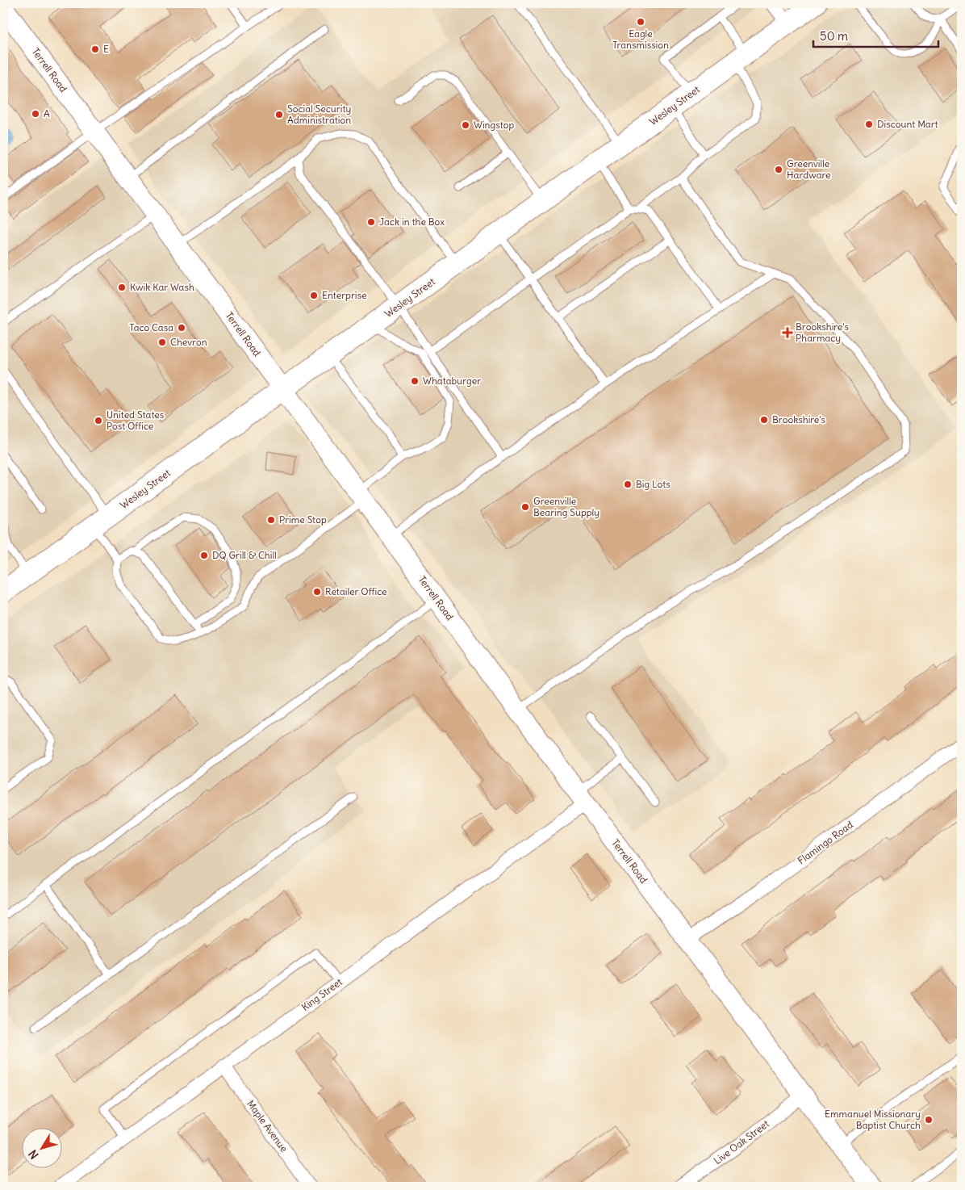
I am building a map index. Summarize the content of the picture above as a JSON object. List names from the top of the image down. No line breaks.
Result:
{"streets":{"main road":["Wesley Street"],"street":["Terrell Road","Flamingo Road","King Street","Maple Avenue","Live Oak Street"]},"crossings":[["Terrell Road","Wesley Street"],["Terrell Road","Flamingo Road"],["Terrell Road","King Street"],["Terrell Road","Live Oak Street"],["King Street","Maple Avenue"]],"places":{"other":["Eagle Transmission","E","A","Social Security Administration","Discount Mart","Wingstop","Greenville Hardware","Jack in the Box","Kwik Kar Wash","Enterprise","Taco Casa","Chevron","Whataburger","Brookshire's","United States Post Office","Big Lots","Greenville Bearing Supply","Prime Stop","DQ Grill & Chill","Retailer Office","Emmanuel Missionary Baptist Church"],"health":["Brookshire's Pharmacy"]},"scale_bar":"50 m","north":"bottom left"}
